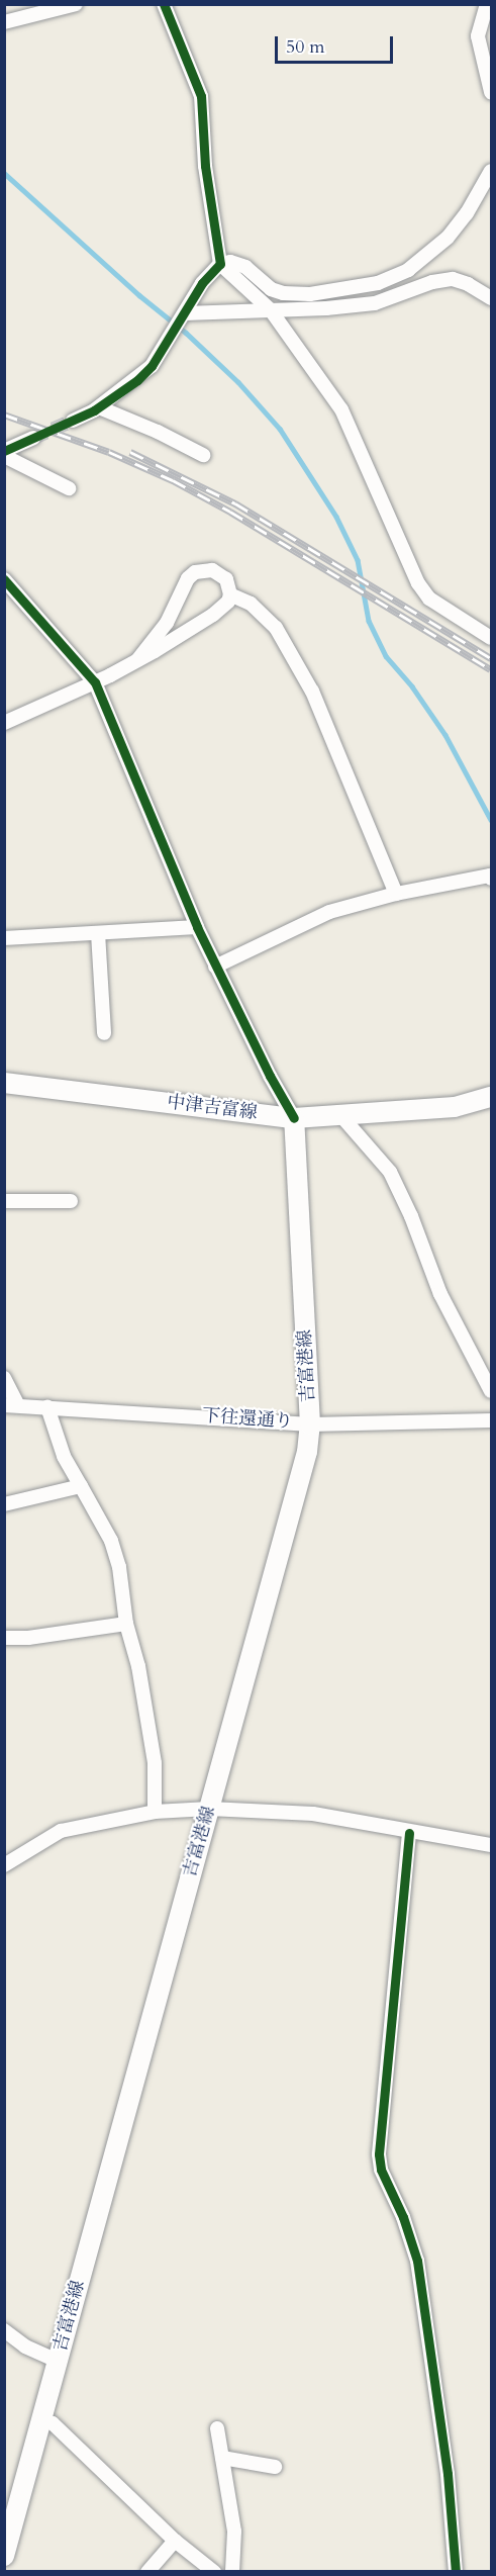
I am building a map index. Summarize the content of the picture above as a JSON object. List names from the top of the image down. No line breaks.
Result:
{"streets":{"main road":["中津吉富線","吉富港線"],"street":["下往還通り"]},"crossings":[["中津吉富線","吉富港線"],["吉富港線","下往還通り"]],"scale_bar":"50 m"}
